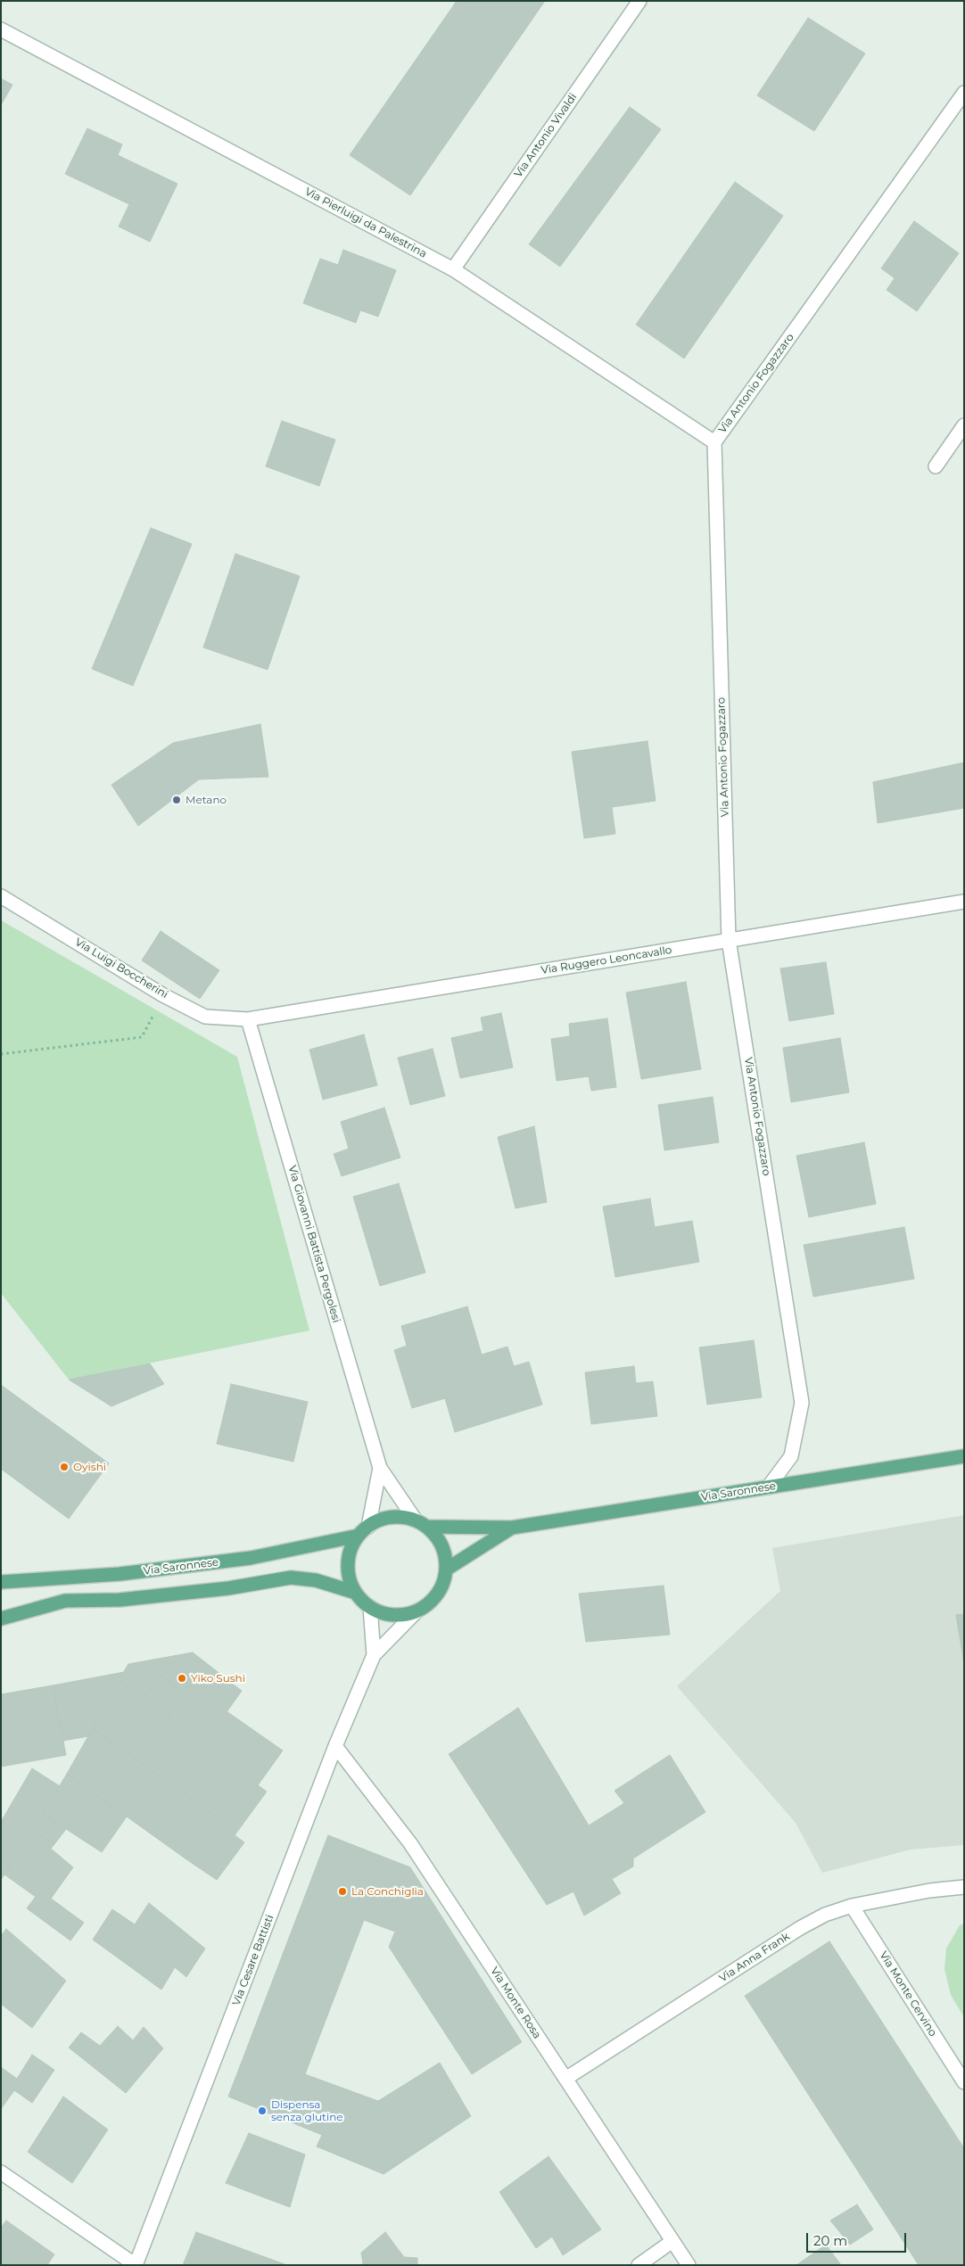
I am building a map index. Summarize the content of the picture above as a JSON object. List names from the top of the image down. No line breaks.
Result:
{"streets":{"main road":["Via Saronnese"],"street":["Via Antonio Vivaldi","Via Pierluigi da Palestrina","Via Antonio Fogazzaro","Via Ruggero Leoncavallo","Via Luigi Boccherini","Via Giovanni Battista Pergolesi","Via Anna Frank","Via Cesare Battisti","Via Monte Cervino","Via Monte Rosa"]},"crossings":[["Via Antonio Vivaldi","Via Pierluigi da Palestrina"],["Via Pierluigi da Palestrina","Via Antonio Fogazzaro"],["Via Antonio Fogazzaro","Via Ruggero Leoncavallo"],["Via Antonio Fogazzaro","Via Saronnese"],["Via Ruggero Leoncavallo","Via Luigi Boccherini"],["Via Ruggero Leoncavallo","Via Giovanni Battista Pergolesi"],["Via Luigi Boccherini","Via Giovanni Battista Pergolesi"],["Via Giovanni Battista Pergolesi","Via Saronnese"],["Via Giovanni Battista Pergolesi","Via Cesare Battisti"],["Via Saronnese","Via Cesare Battisti"],["Via Anna Frank","Via Monte Cervino"],["Via Anna Frank","Via Monte Rosa"],["Via Cesare Battisti","Via Monte Rosa"]],"places":["Metano","Oyishi","Yiko Sushi","La Conchiglia","Dispensa senza glutine"],"scale_bar":"20 m"}
